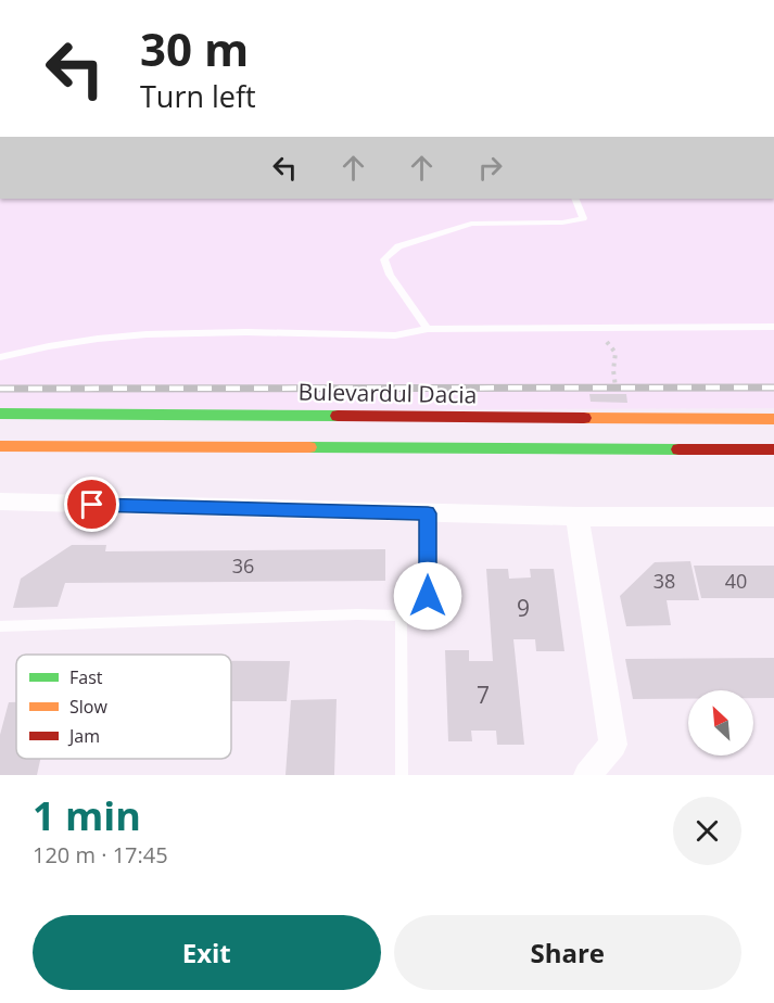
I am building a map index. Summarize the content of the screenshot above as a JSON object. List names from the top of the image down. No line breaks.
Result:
{"streets":{"main road":["Bulevardul Dacia"]},"house_numbers":["36","38","40","9","7"],"legend":["Fast","Slow","Jam"],"north":"top left","page":{"turn":["30 m","Turn left"],"heading":["1 min","120 m · 17:45"],"buttons":["Exit","Share"]}}
